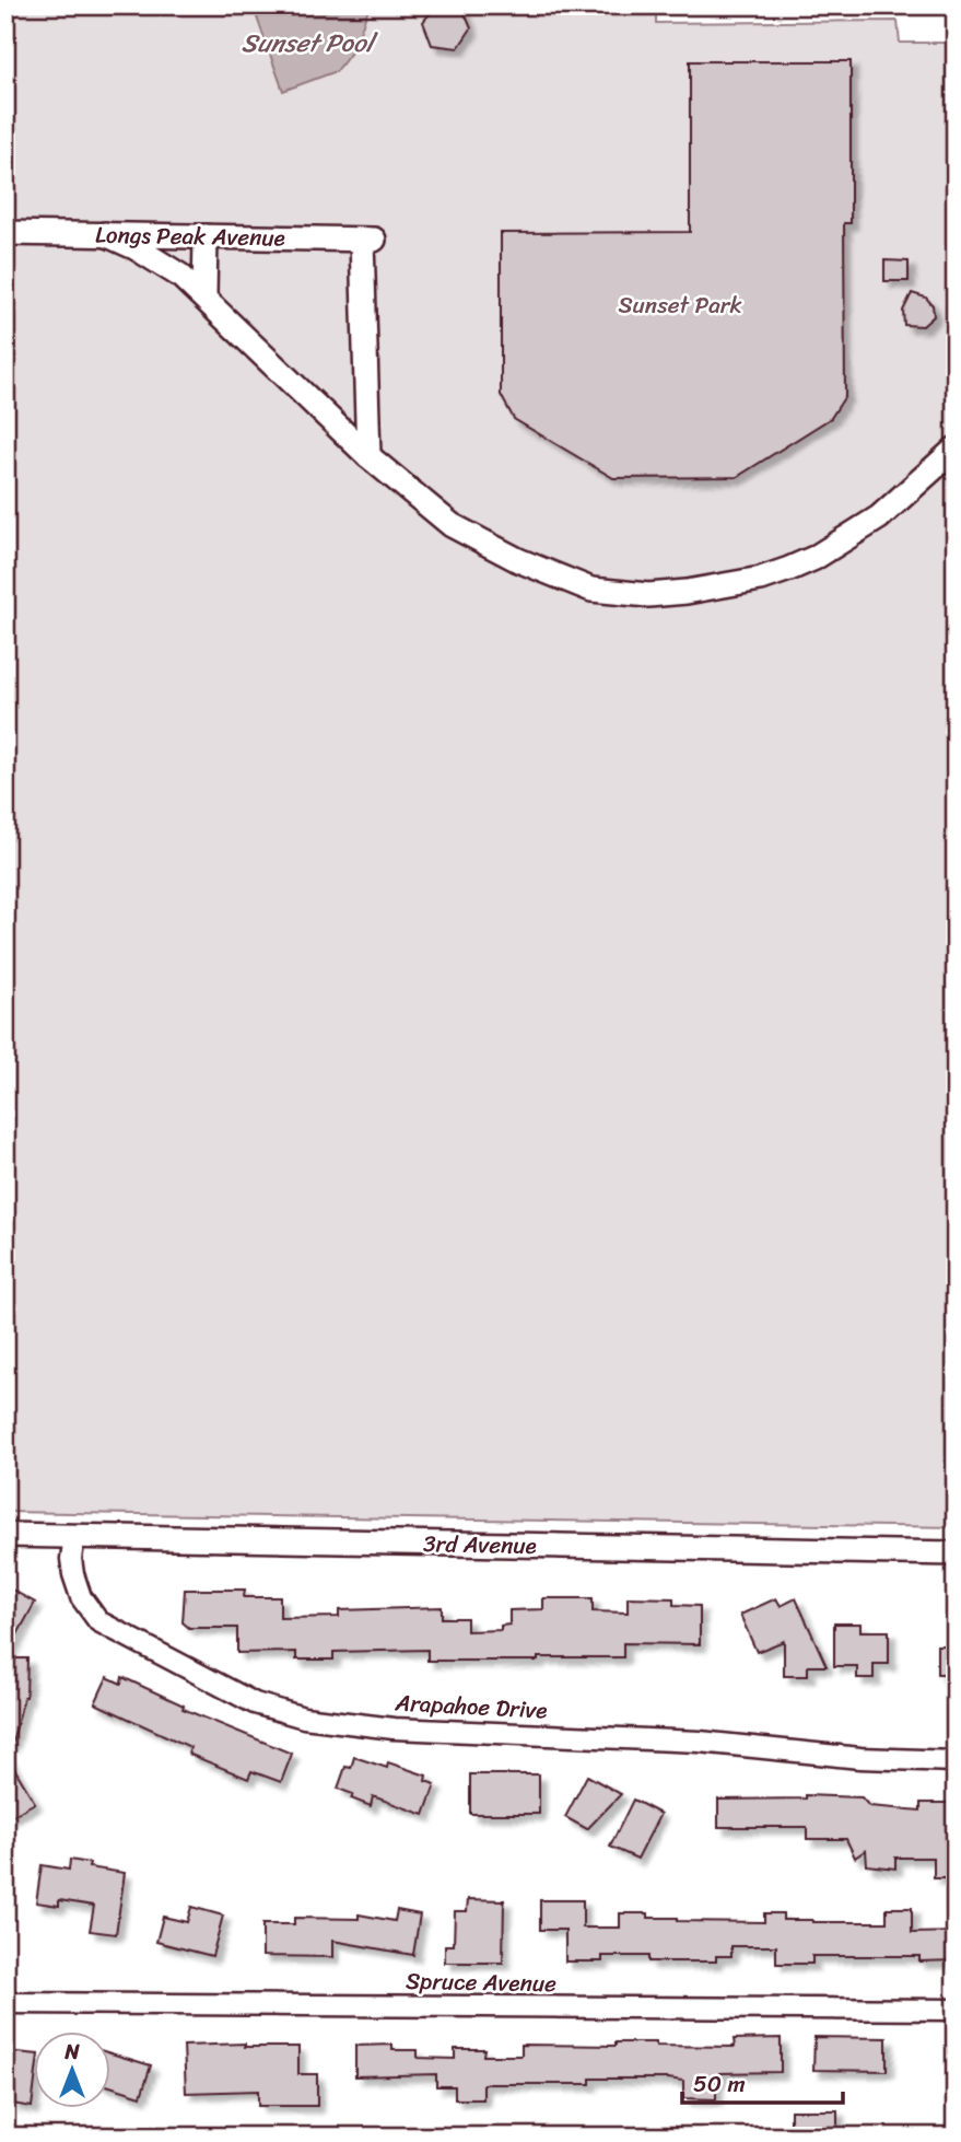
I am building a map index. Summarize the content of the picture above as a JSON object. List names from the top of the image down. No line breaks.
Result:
{"streets":{"street":["Longs Peak Avenue","3rd Avenue","Arapahoe Drive","Spruce Avenue"]},"crossings":[["3rd Avenue","Arapahoe Drive"]],"water":["Sunset Pool"],"parks":["Sunset Park"],"scale_bar":"50 m","north":"top"}
